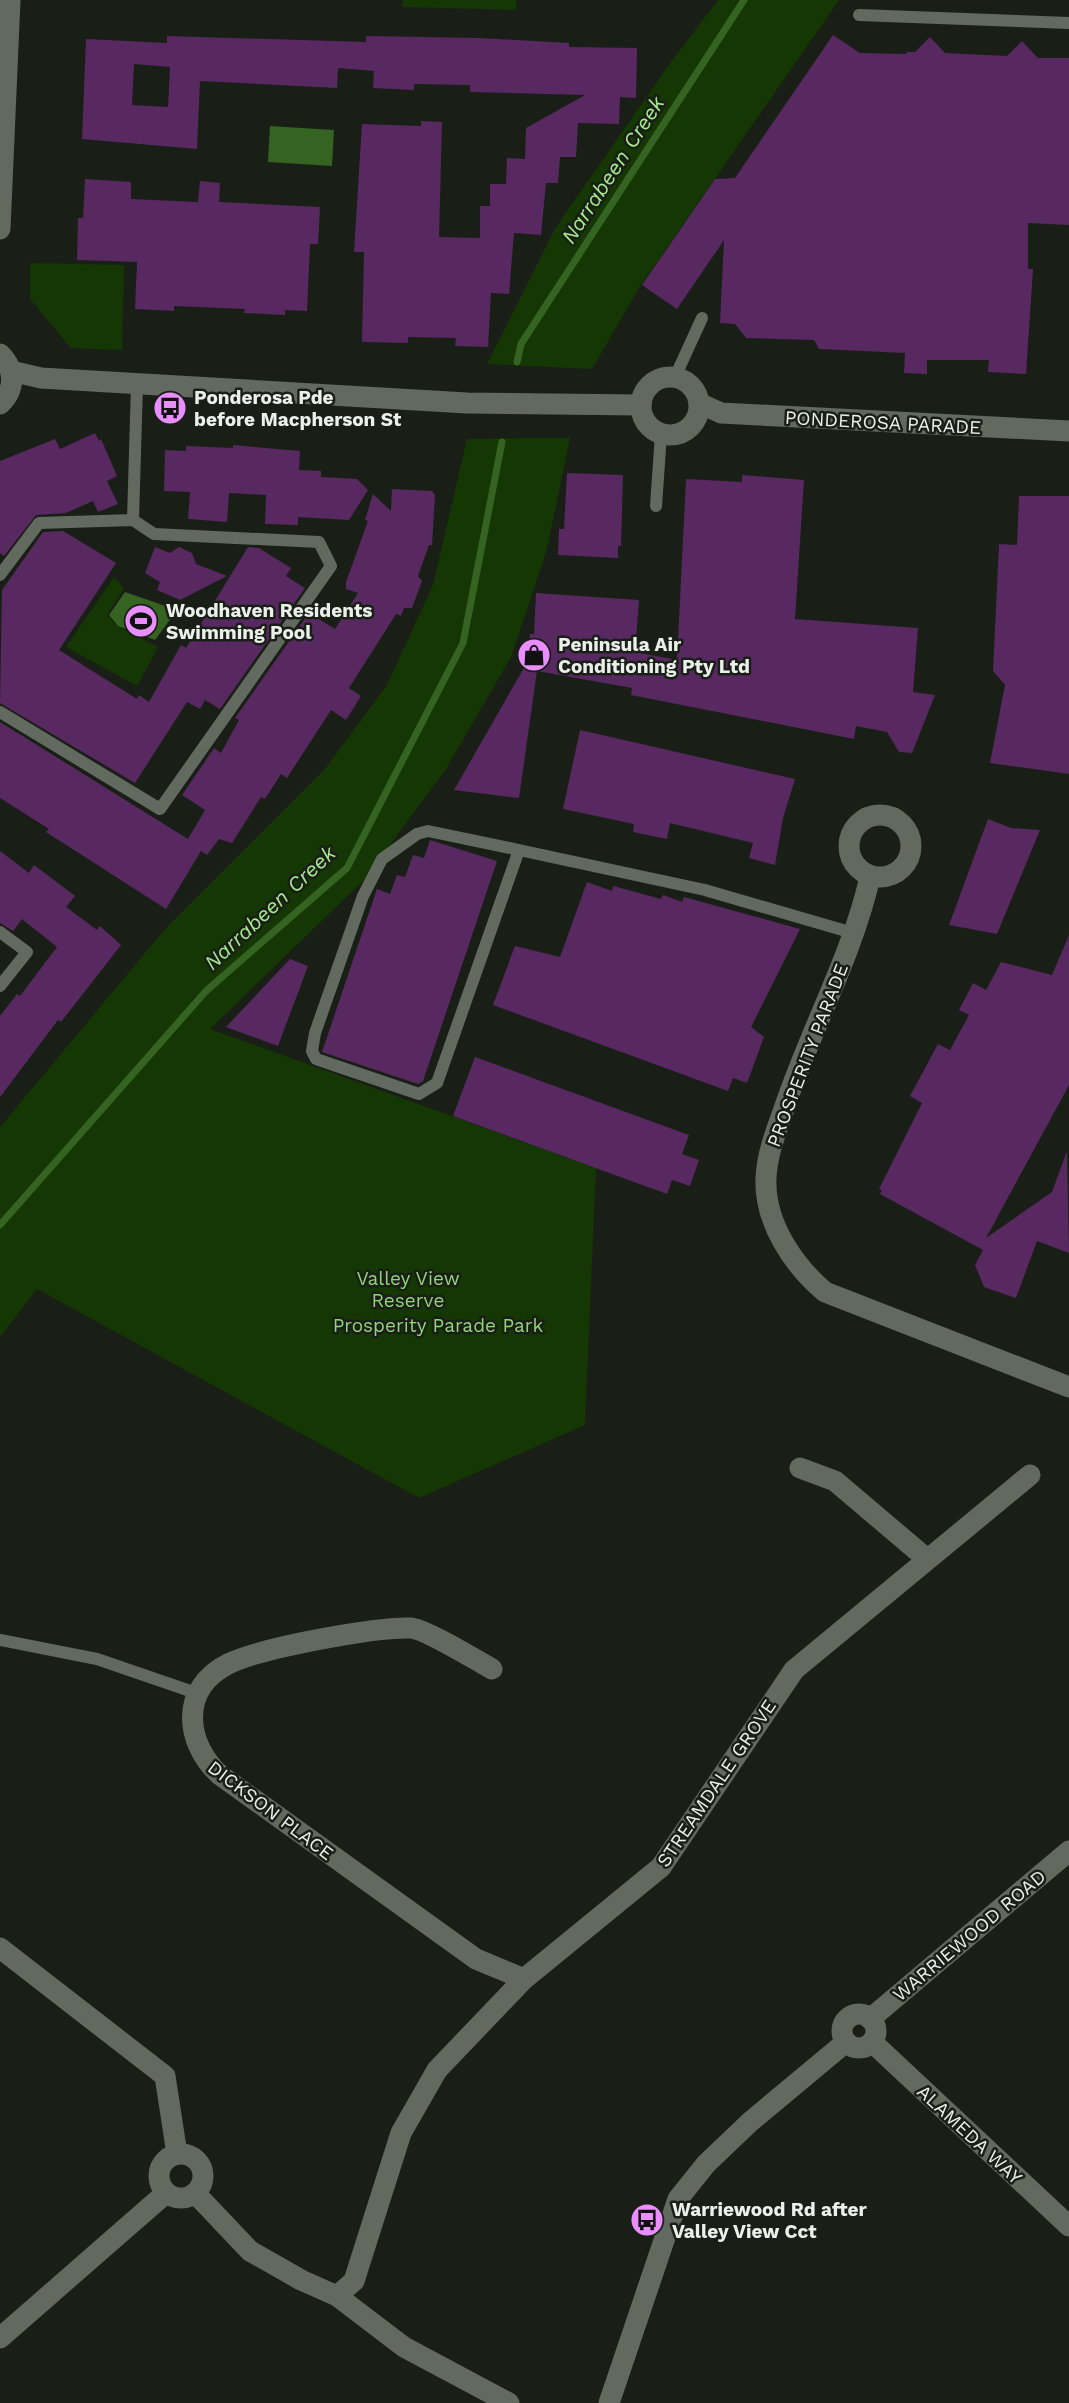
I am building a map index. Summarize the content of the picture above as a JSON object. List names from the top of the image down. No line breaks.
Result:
{"streets":{"street":["PONDEROSA PARADE","PROSPERITY PARADE","STREAMDALE GROVE","DICKSON PLACE","WARRIEWOOD ROAD","ALAMEDA WAY"]},"crossings":[["STREAMDALE GROVE","DICKSON PLACE"],["WARRIEWOOD ROAD","ALAMEDA WAY"]],"water":["Narrabeen Creek"],"parks":["Valley View Reserve","Prosperity Parade Park"],"places":{"bus stop":["Ponderosa Pde before Macpherson St","Warriewood Rd after Valley View Cct"],"sports":["Woodhaven Residents Swimming Pool"],"shop":["Peninsula Air Conditioning Pty Ltd"]}}
